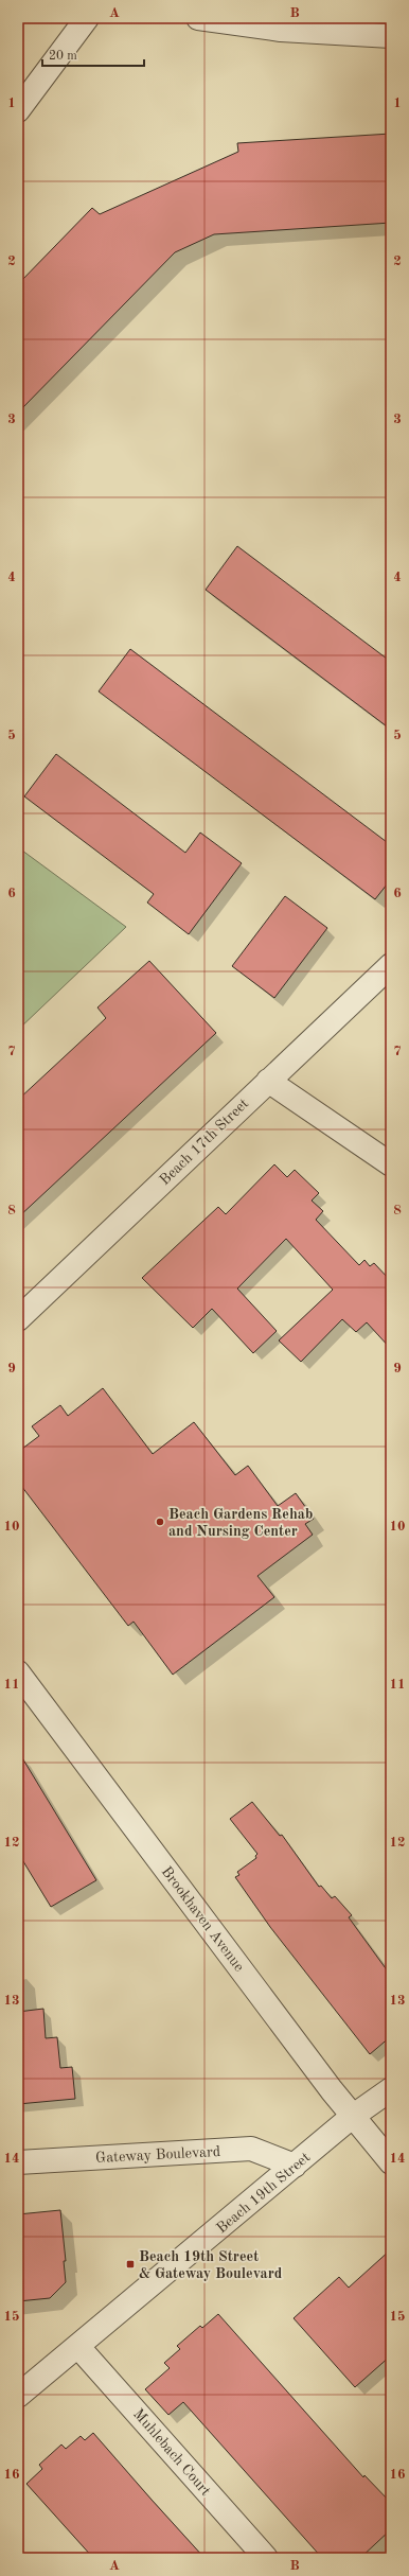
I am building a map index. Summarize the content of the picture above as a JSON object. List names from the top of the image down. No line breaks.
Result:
{"streets":{"street":["Beach 17th Street","Brookhaven Avenue","Gateway Boulevard","Beach 19th Street","Muhlebach Court"]},"crossings":[["Brookhaven Avenue","Beach 19th Street"],["Gateway Boulevard","Beach 19th Street"],["Beach 19th Street","Muhlebach Court"]],"places":{"other":["Beach Gardens Rehab and Nursing Center"],"transit":["Beach 19th Street & Gateway Boulevard"]},"scale_bar":"20 m","grid":{"columns":["A","B"],"rows":["1","2","3","4","5","6","7","8","9","10","11","12","13","14","15","16"]}}
